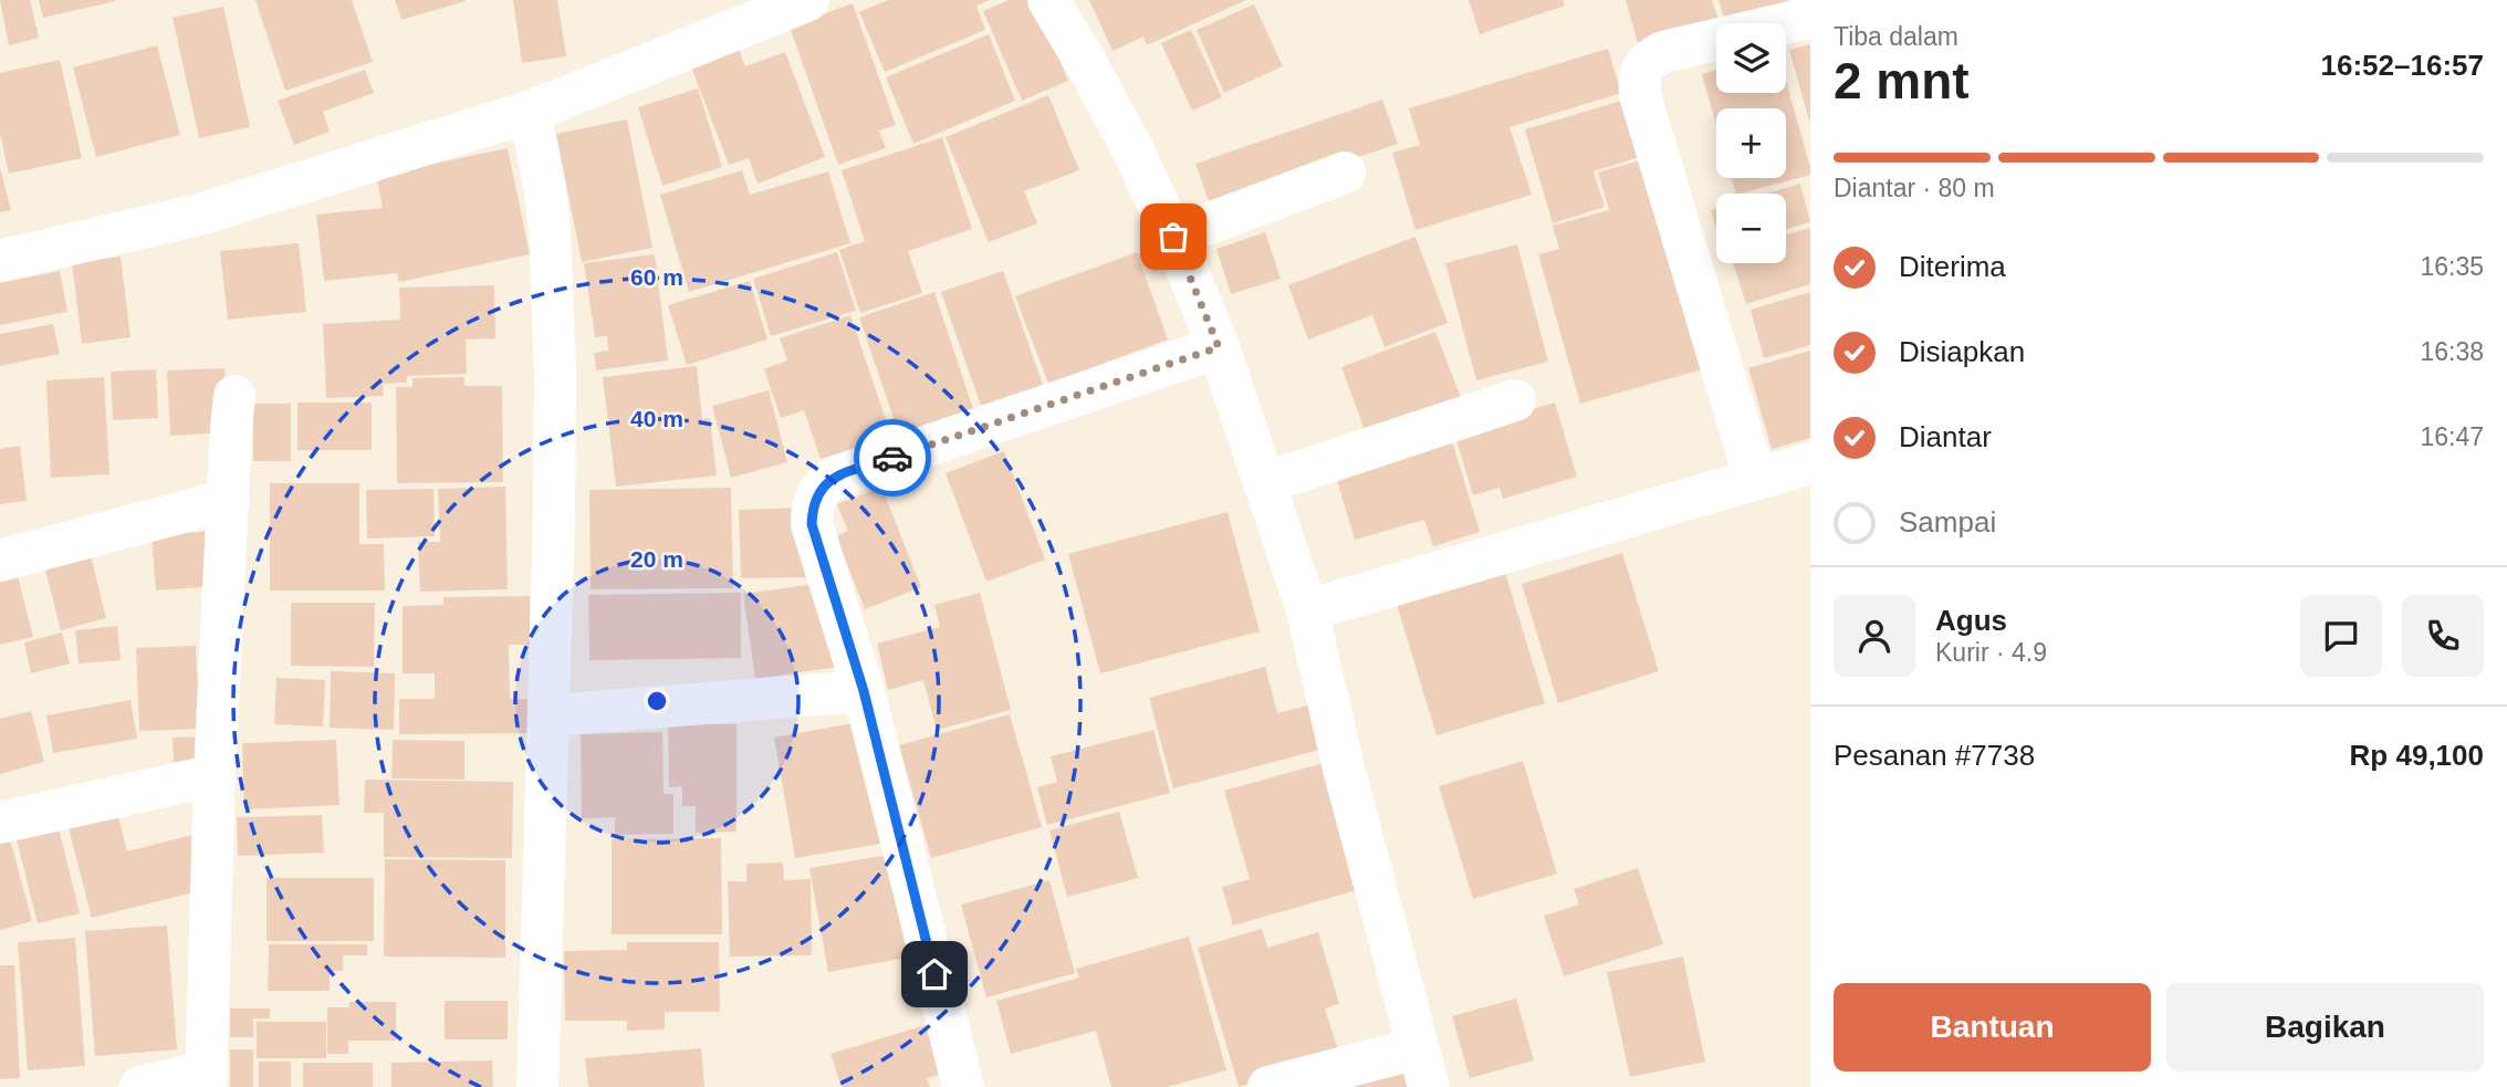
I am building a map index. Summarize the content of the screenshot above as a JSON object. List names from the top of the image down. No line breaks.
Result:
{"page":{"heading":["2 mnt","Tiba dalam","16:52–16:57"],"panel":["Agus","Kurir · 4.9","Pesanan #7738","Rp 49,100"],"map_buttons":["+","−"],"bar":"Diantar · 80 m","list":[["Diterima","16:35"],["Disiapkan","16:38"],["Diantar","16:47"],"Sampai"],"buttons":["Bantuan","Bagikan"]},"rings":["60 m","40 m","20 m"]}
